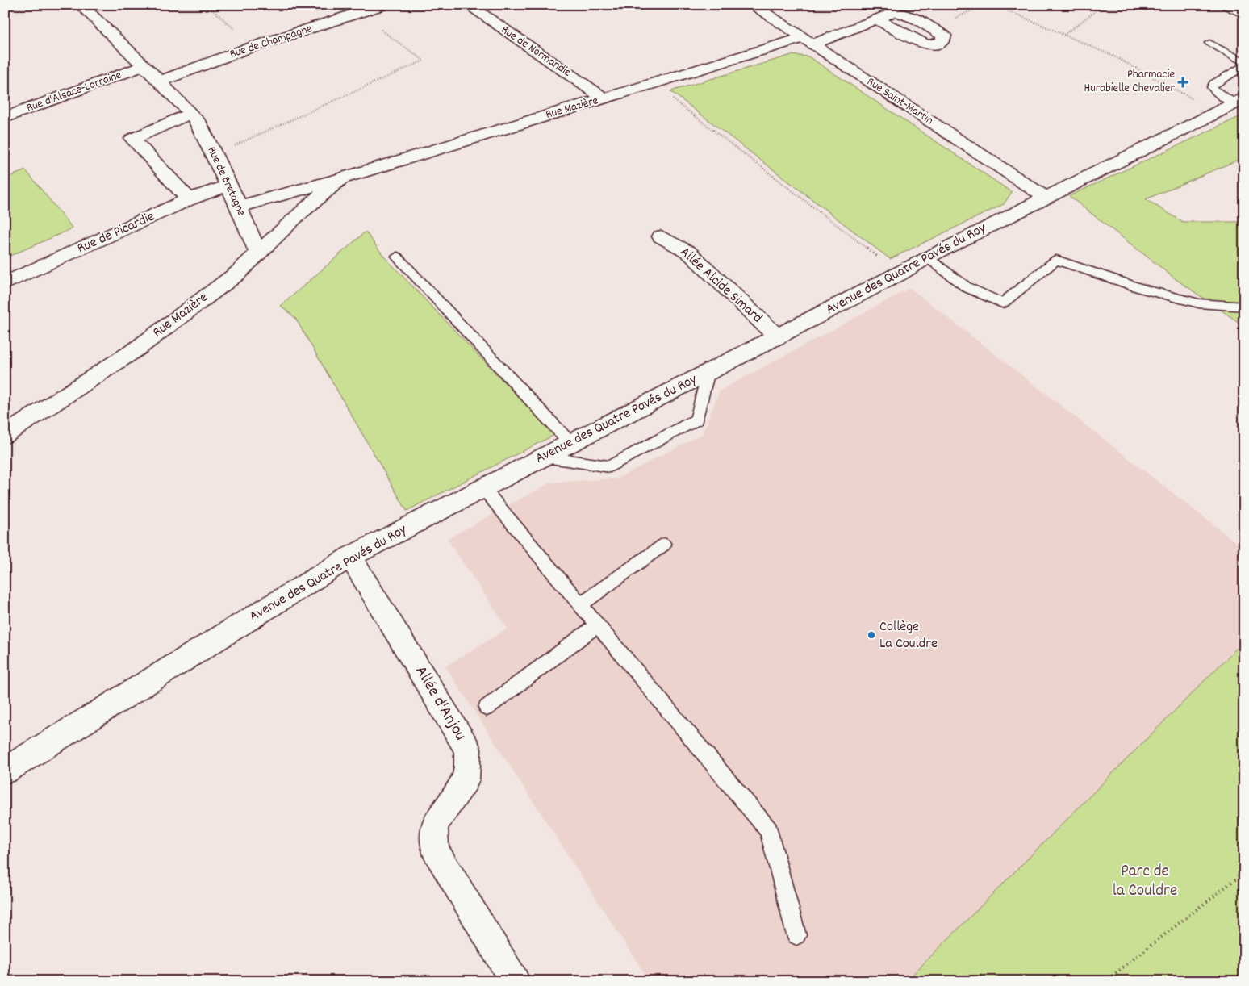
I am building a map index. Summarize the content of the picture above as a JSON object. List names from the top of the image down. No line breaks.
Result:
{"streets":{"street":["Rue de Champagne","Rue de Normandie","Rue d'Alsace-Lorraine","Rue Saint-Martin","Rue Mazière","Rue de Bretagne","Rue de Picardie","Avenue des Quatre Pavés du Roy","Allée Alcide Simard","Allée d'Anjou"]},"crossings":[["Rue de Champagne","Rue de Bretagne"],["Rue de Normandie","Rue Mazière"],["Rue d'Alsace-Lorraine","Rue de Bretagne"],["Rue Saint-Martin","Rue Mazière"],["Rue Saint-Martin","Avenue des Quatre Pavés du Roy"],["Rue Mazière","Rue de Bretagne"],["Rue de Bretagne","Rue de Picardie"],["Avenue des Quatre Pavés du Roy","Allée Alcide Simard"],["Avenue des Quatre Pavés du Roy","Allée d'Anjou"]],"parks":["Parc de la Couldre"],"places":{"health":["Pharmacie Hurabielle Chevalier"],"other":["Collège La Couldre"]}}
